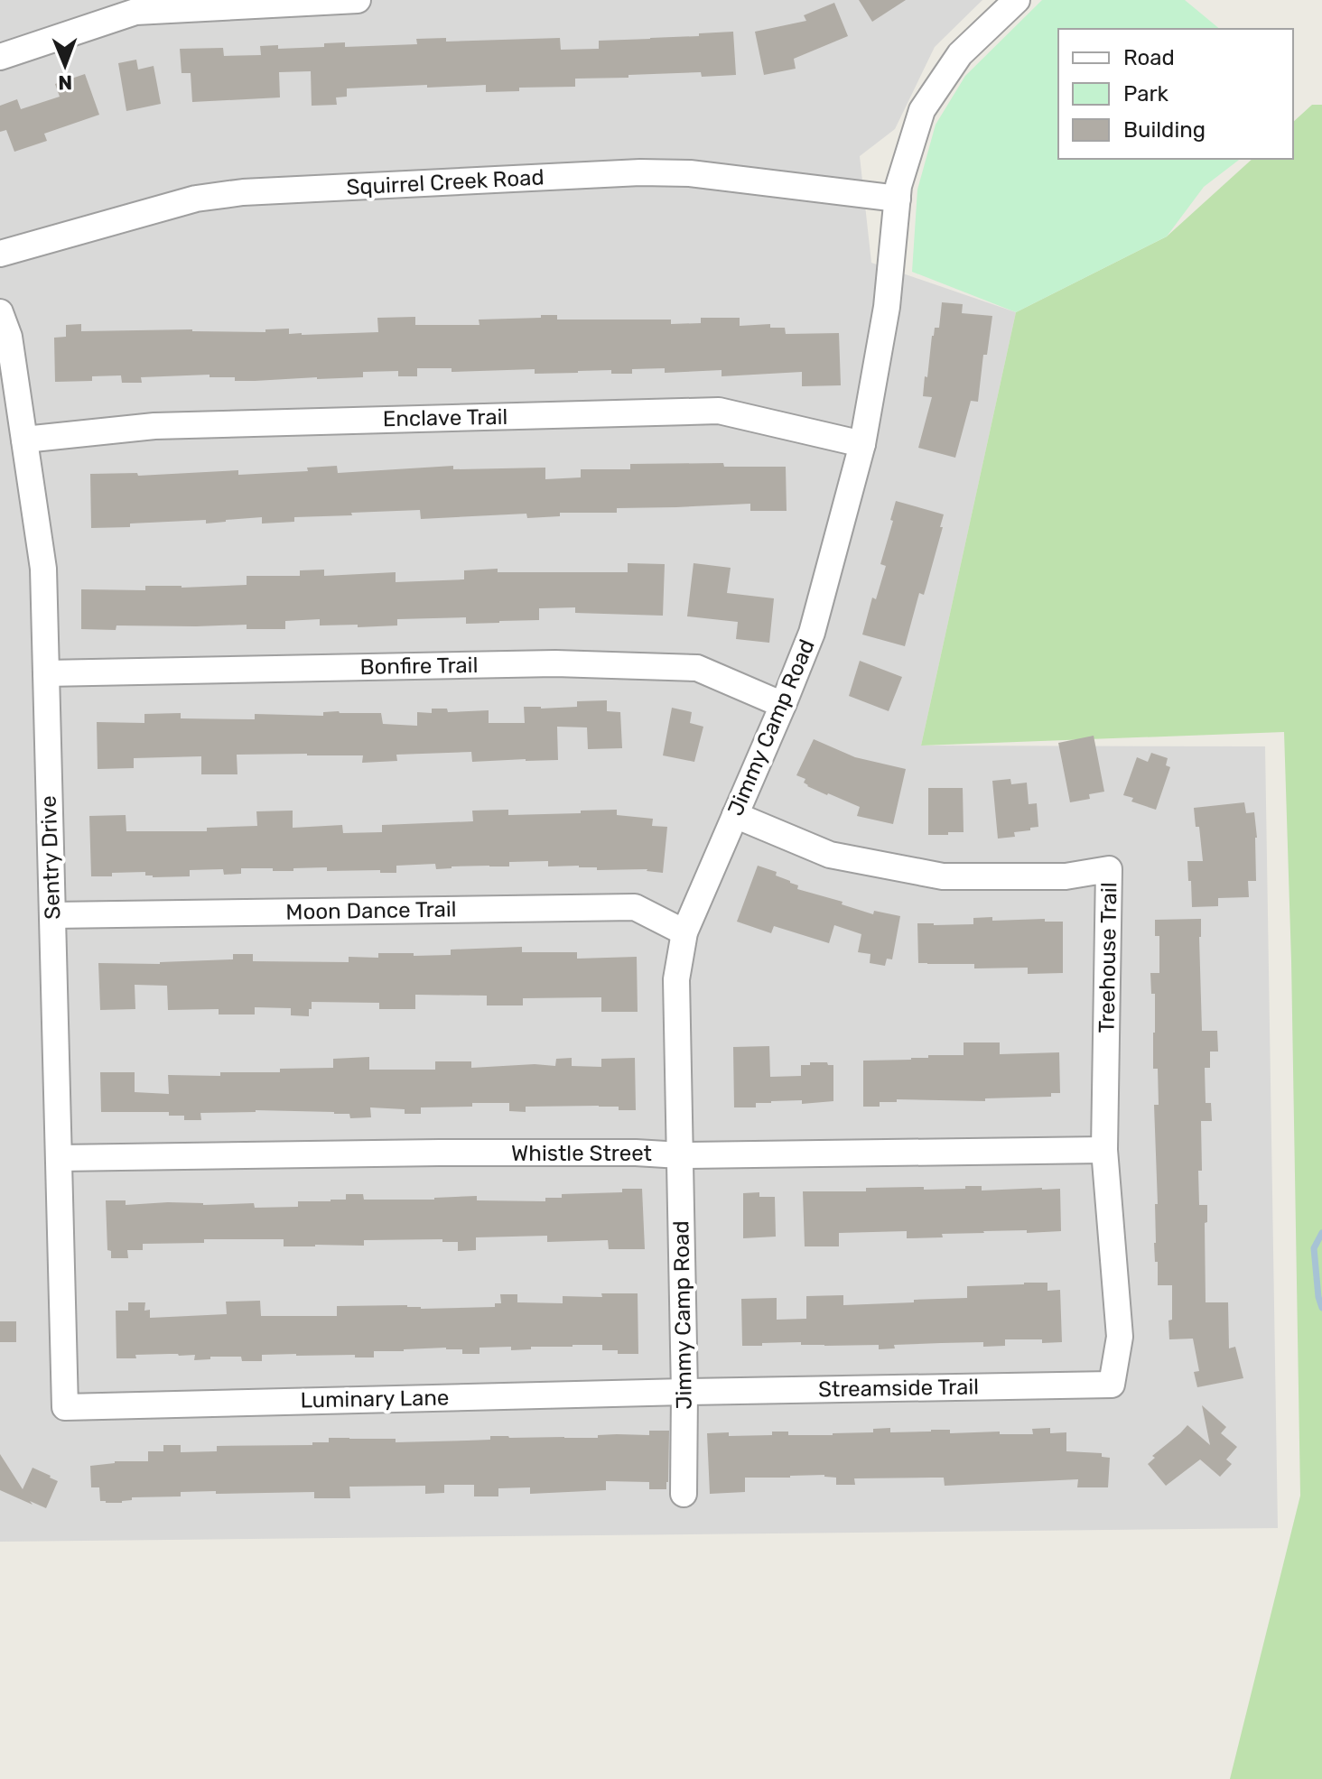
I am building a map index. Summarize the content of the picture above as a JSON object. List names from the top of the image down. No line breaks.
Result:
{"streets":{"street":["Squirrel Creek Road","Enclave Trail","Bonfire Trail","Jimmy Camp Road","Sentry Drive","Moon Dance Trail","Treehouse Trail","Whistle Street","Streamside Trail","Luminary Lane"]},"crossings":[["Squirrel Creek Road","Jimmy Camp Road"],["Enclave Trail","Jimmy Camp Road"],["Enclave Trail","Sentry Drive"],["Bonfire Trail","Jimmy Camp Road"],["Bonfire Trail","Sentry Drive"],["Jimmy Camp Road","Moon Dance Trail"],["Jimmy Camp Road","Treehouse Trail"],["Jimmy Camp Road","Whistle Street"],["Jimmy Camp Road","Streamside Trail"],["Jimmy Camp Road","Luminary Lane"],["Sentry Drive","Moon Dance Trail"],["Sentry Drive","Whistle Street"],["Sentry Drive","Luminary Lane"],["Treehouse Trail","Whistle Street"],["Treehouse Trail","Streamside Trail"],["Streamside Trail","Luminary Lane"]],"legend":["Road","Park","Building"],"north":"bottom"}
